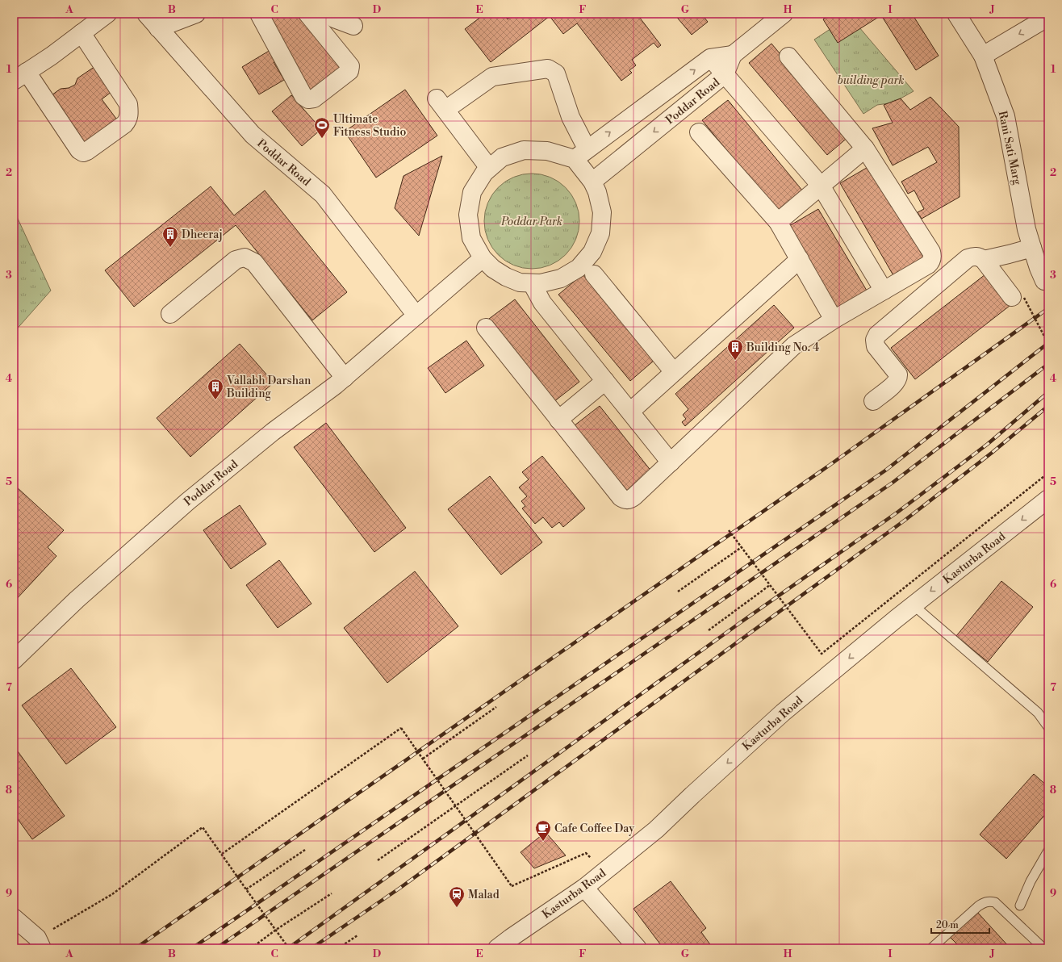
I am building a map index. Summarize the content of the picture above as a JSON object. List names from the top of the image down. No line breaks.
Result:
{"streets":{"street":["Poddar Road","Rani Sati Marg","Kasturba Road"]},"one_way":["Kasturba Road"],"parks":["building park","Poddar Park"],"places":{"sports":["Ultimate Fitness Studio"],"building":["Dheeraj","Building No. 4","Vallabh Darshan Building"],"cafe":["Cafe Coffee Day"],"station":["Malad"]},"scale_bar":"20 m","grid":{"columns":["A","B","C","D","E","F","G","H","I","J"],"rows":["1","2","3","4","5","6","7","8","9"]}}
